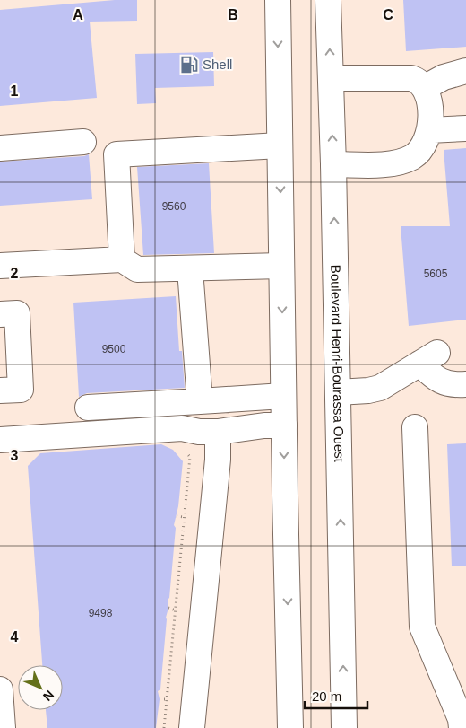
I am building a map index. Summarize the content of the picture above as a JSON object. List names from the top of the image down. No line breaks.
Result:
{"streets":{"main road":["Boulevard Henri-Bourassa Ouest"]},"places":{"fuel station":["Shell"]},"house_numbers":["9560","5605","9500","9498"],"scale_bar":"20 m","north":"bottom right","grid":{"columns":["A","B","C"],"rows":["1","2","3","4"]}}
